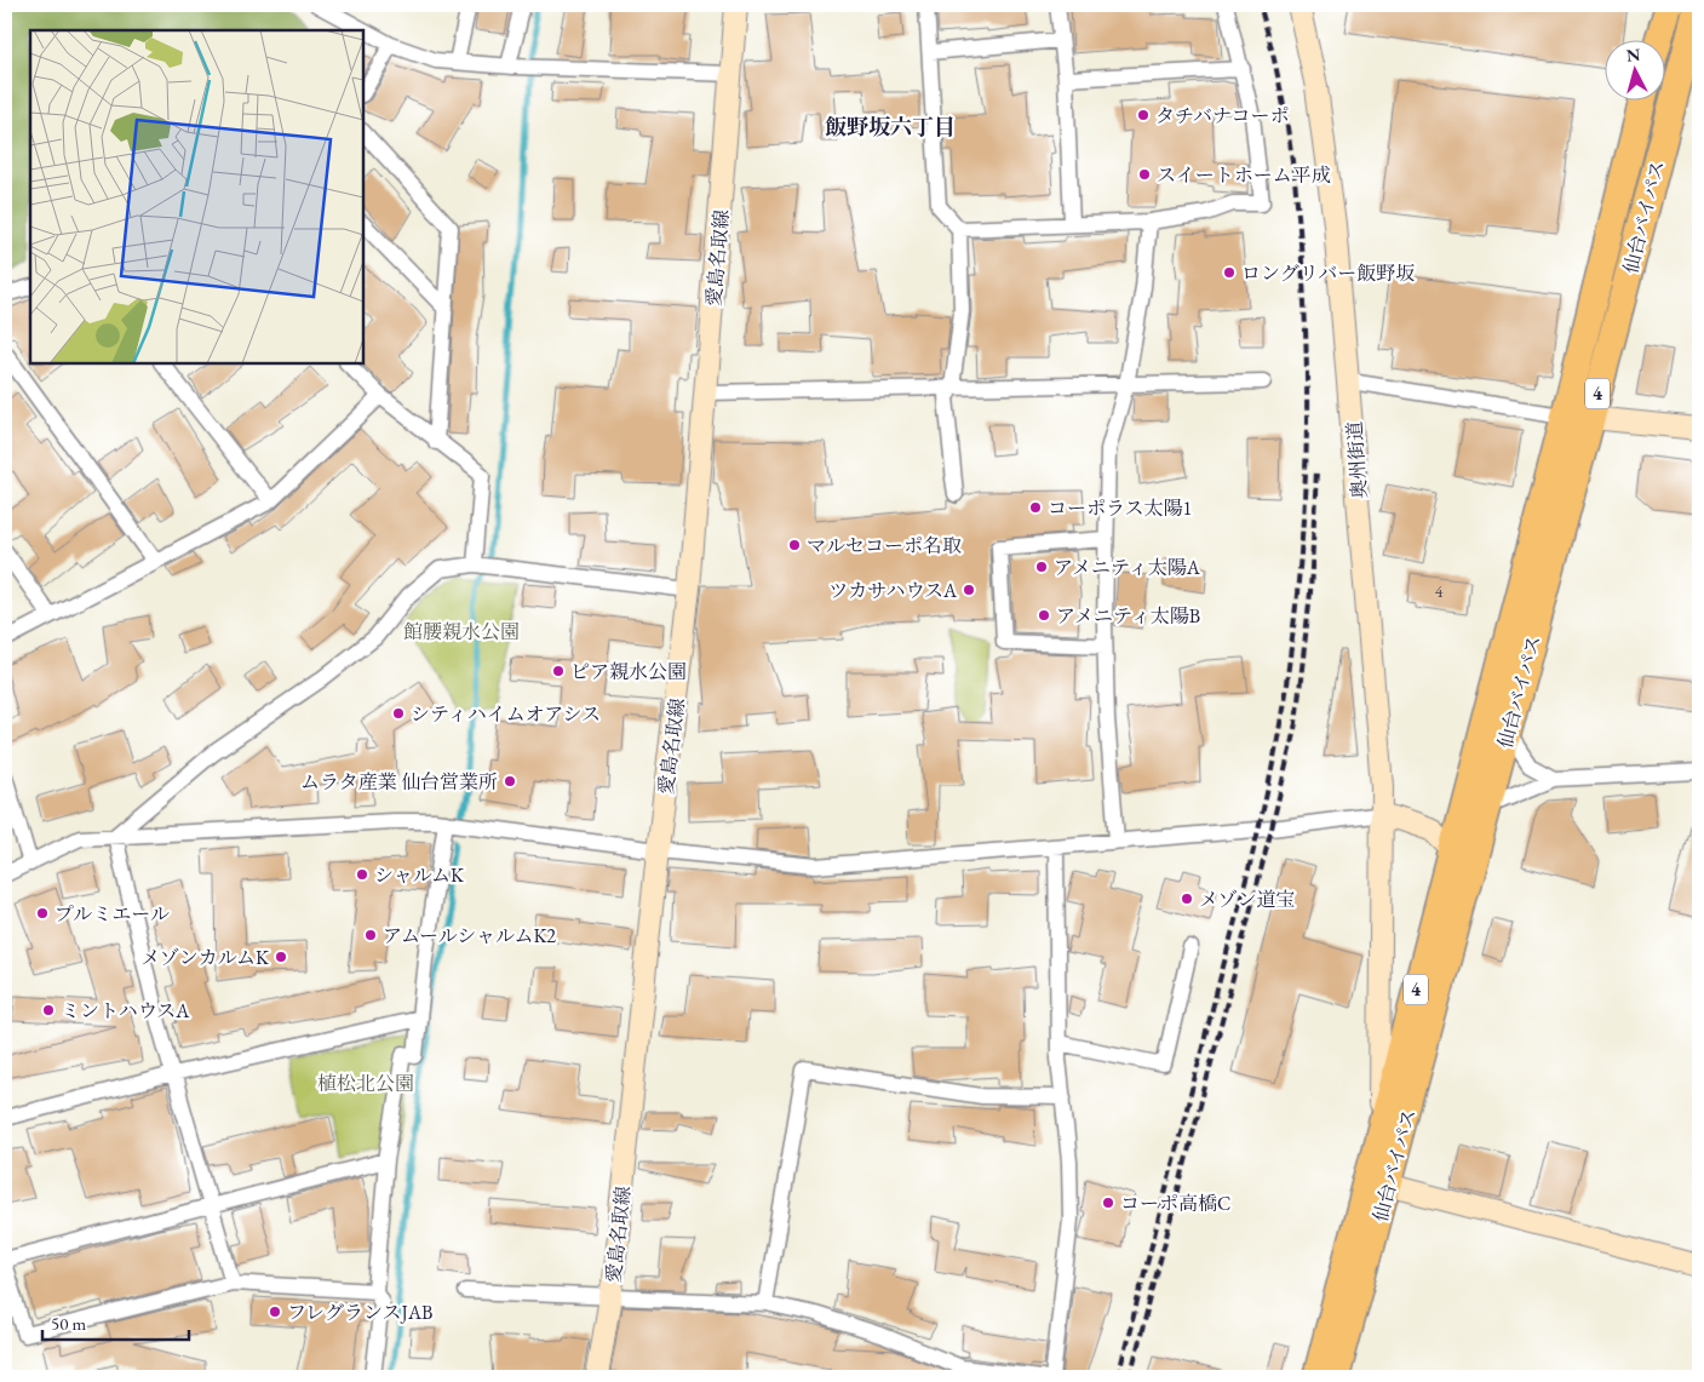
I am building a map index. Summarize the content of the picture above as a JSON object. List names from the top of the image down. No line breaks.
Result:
{"streets":{"highway":["仙台バイパス","4"],"main road":["愛島名取線","奥州街道"]},"crossings":[["仙台バイパス","奥州街道"]],"districts":["飯野坂六丁目"],"parks":["館腰親水公園","植松北公園"],"places":["タチバナコーポ","スイートホーム平成","ロングリバー飯野坂","コーポラス太陽1","マルセコーポ名取","アメニティ太陽A","ツカサハウスA","アメニティ太陽B","ピア親水公園","シティハイムオアシス","ムラタ産業 仙台営業所","シャルムK","メゾン道宝","プルミエール","アムールシャルムK2","メゾンカルムK","ミントハウスA","コーポ高橋C","フレグランスJAB"],"house_numbers":["4"],"scale_bar":"50 m","north":"top"}
